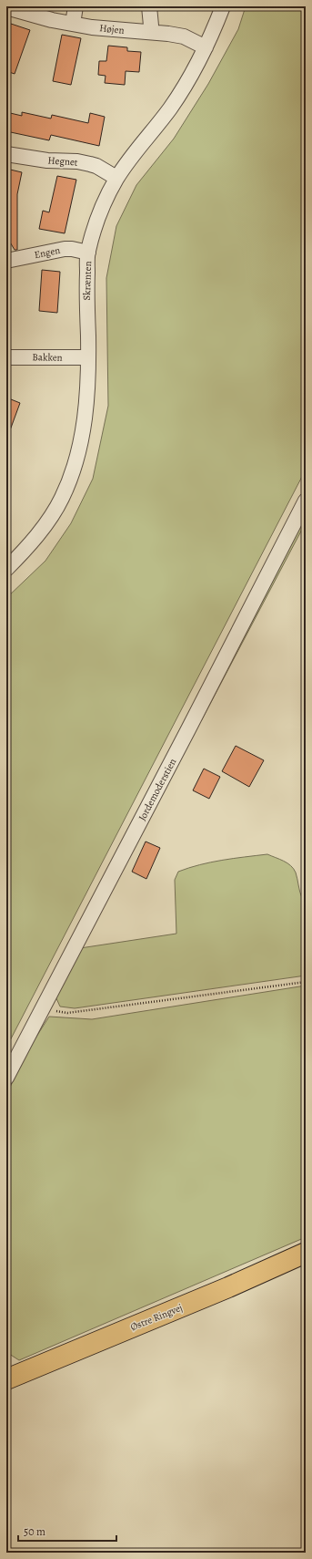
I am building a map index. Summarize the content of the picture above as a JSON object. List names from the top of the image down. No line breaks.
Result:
{"streets":{"main road":["Østre Ringvej"],"street":["Højen","Hegnet","Engen","Skrænten","Bakken","Jordemoderstien"]},"crossings":[["Højen","Skrænten"],["Hegnet","Skrænten"],["Engen","Skrænten"],["Skrænten","Bakken"]],"scale_bar":"50 m"}
